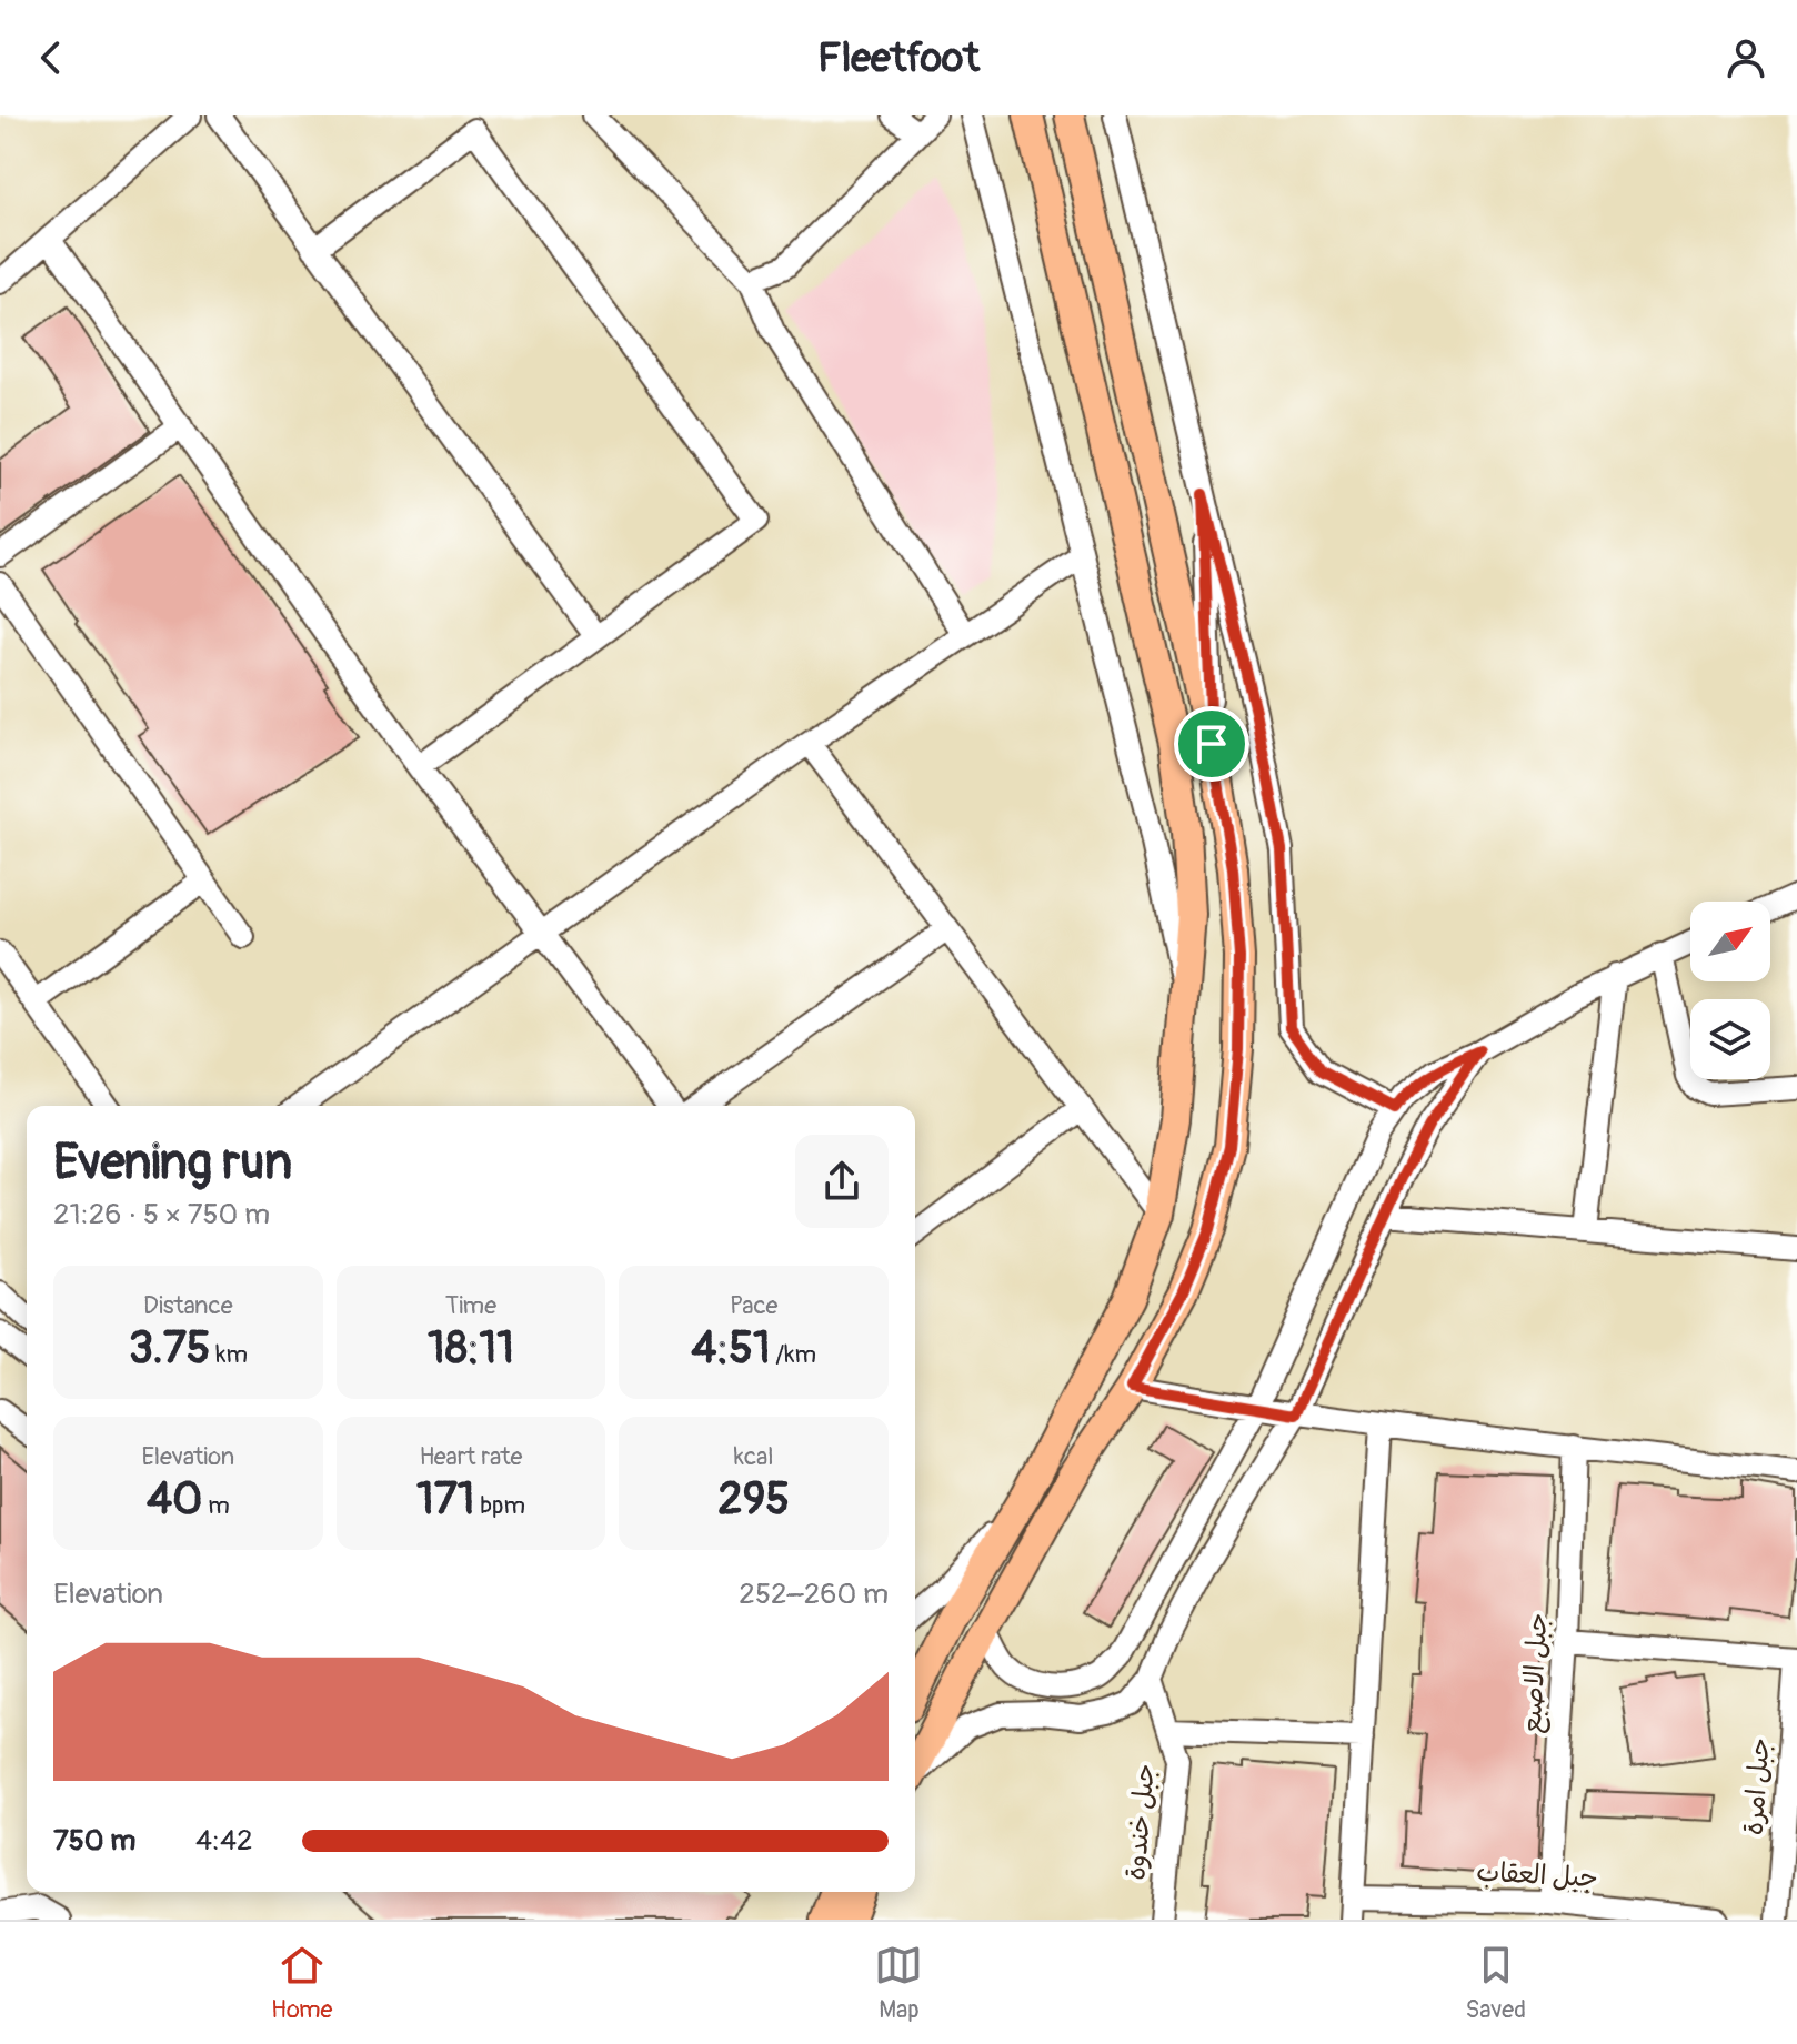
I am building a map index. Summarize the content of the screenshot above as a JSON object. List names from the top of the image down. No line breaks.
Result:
{"streets":{"street":["جبل الاصبع","جبل امرة","جبل خندوة","جبل العقاب"]},"crossings":[["جبل الاصبع","جبل العقاب"]],"north":"top right","page":{"header":"Fleetfoot","heading":["Evening run","21:26 · 5 × 750 m"],"stats":[["Distance","3.75 km"],["Time","18:11"],["Pace","4:51 /km"],["Elevation","40 m"],["Heart rate","171 bpm"],["kcal","295"]],"chart":["Elevation","252–260 m"],"list":[{"name":"750 m","note":"4:42"}],"tabs":["Home","Map","Saved"]}}
